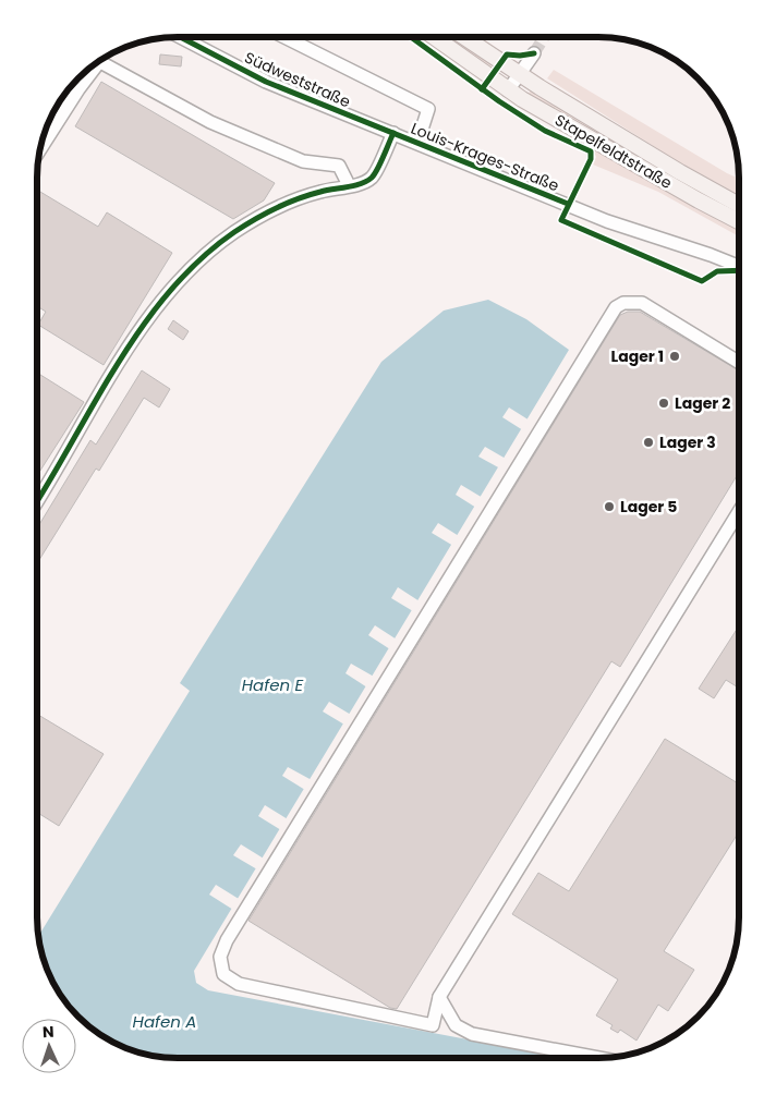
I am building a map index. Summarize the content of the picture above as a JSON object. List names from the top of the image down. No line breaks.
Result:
{"streets":{"main road":["Stapelfeldtstraße"],"street":["Südweststraße","Louis-Krages-Straße"]},"crossings":[["Südweststraße","Louis-Krages-Straße"]],"water":["Hafen E","Hafen A"],"places":["Lager 1","Lager 2","Lager 3","Lager 5"],"north":"top"}
